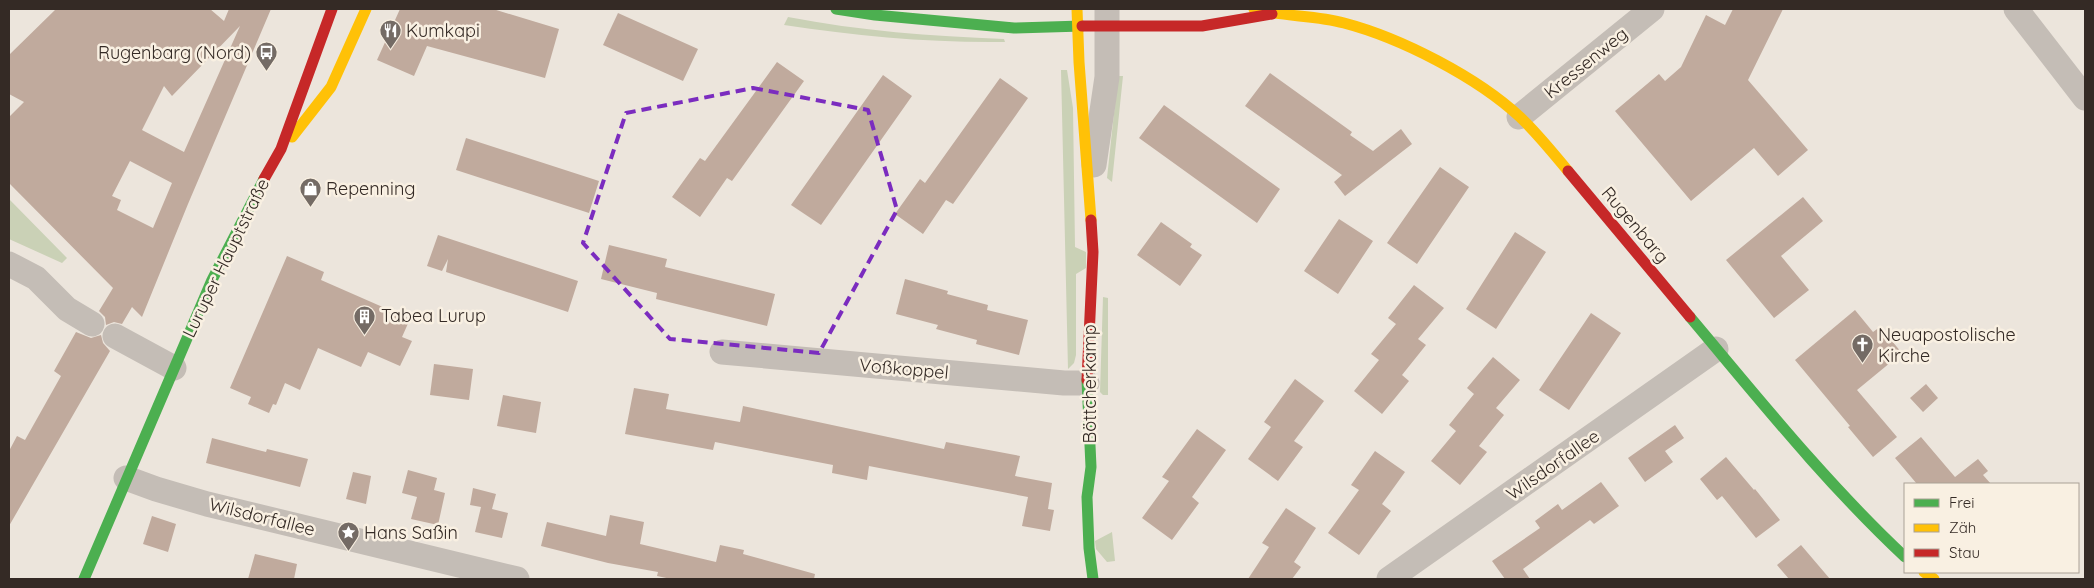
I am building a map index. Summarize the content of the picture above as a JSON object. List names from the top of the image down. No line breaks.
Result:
{"streets":{"main road":["Rugenbarg","Luruper Hauptstraße","Böttcherkamp"],"street":["Kressenweg","Voßkoppel","Wilsdorfallee"]},"crossings":[["Kressenweg","Rugenbarg"],["Rugenbarg","Böttcherkamp"],["Rugenbarg","Wilsdorfallee"],["Luruper Hauptstraße","Wilsdorfallee"],["Voßkoppel","Böttcherkamp"]],"places":{"restaurant":["Kumkapi"],"bus stop":["Rugenbarg (Nord)"],"shop":["Repenning"],"building":["Tabea Lurup"],"church":["Neuapostolische Kirche"],"place":["Hans Saßin"]},"legend":["Frei","Zäh","Stau"]}
